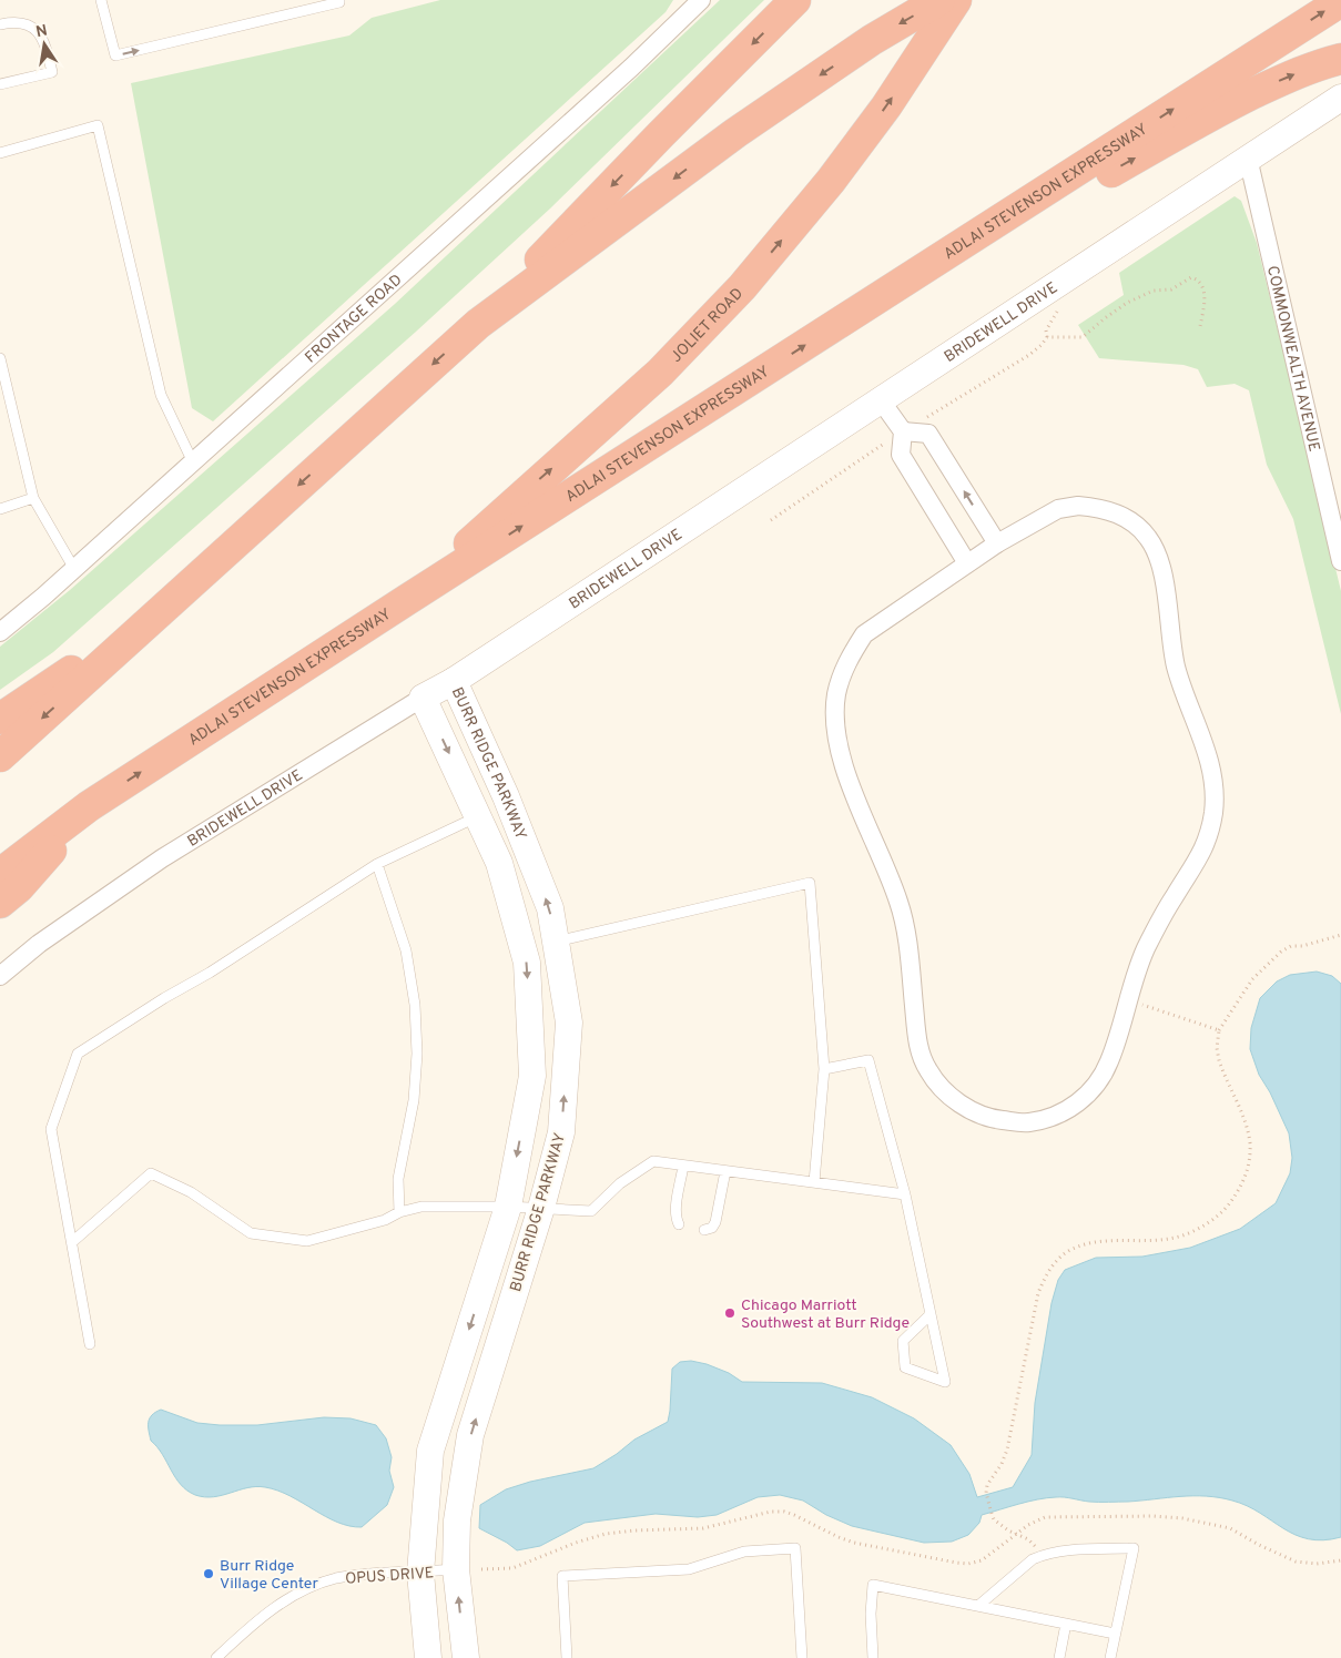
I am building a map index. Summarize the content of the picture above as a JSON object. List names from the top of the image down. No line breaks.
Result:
{"streets":{"highway":["ADLAI STEVENSON EXPRESSWAY","JOLIET ROAD"],"street":["FRONTAGE ROAD","BRIDEWELL DRIVE","COMMONWEALTH AVENUE","BURR RIDGE PARKWAY"],"lane":["OPUS DRIVE"]},"crossings":[["ADLAI STEVENSON EXPRESSWAY","JOLIET ROAD"],["BRIDEWELL DRIVE","COMMONWEALTH AVENUE"],["BRIDEWELL DRIVE","BURR RIDGE PARKWAY"],["BURR RIDGE PARKWAY","OPUS DRIVE"]],"places":["Chicago Marriott Southwest at Burr Ridge","Burr Ridge Village Center"],"north":"top"}
